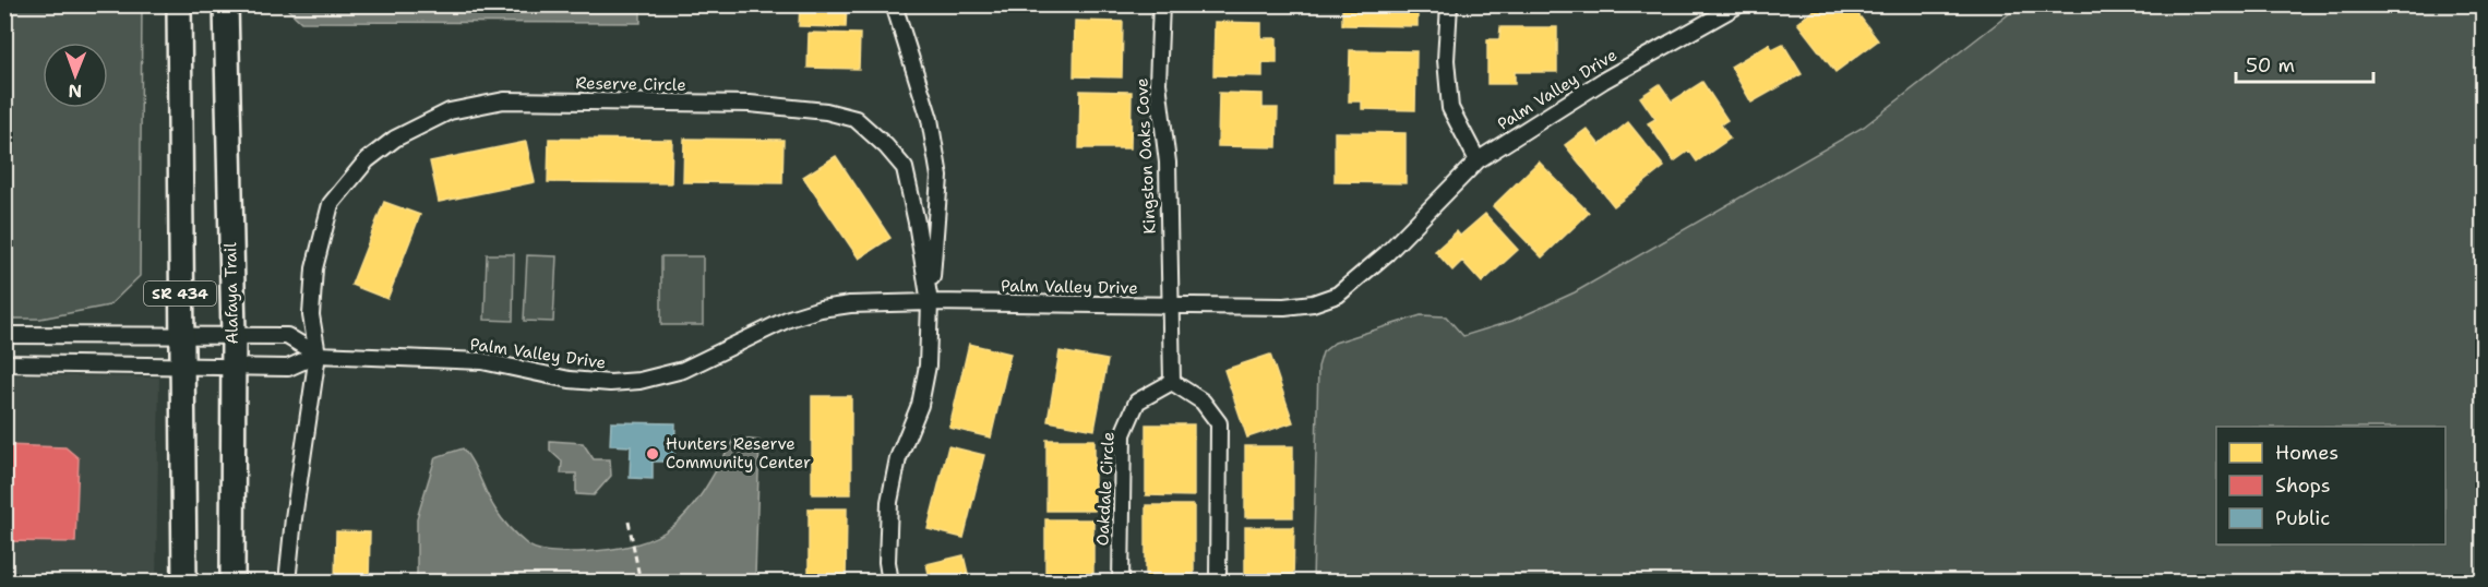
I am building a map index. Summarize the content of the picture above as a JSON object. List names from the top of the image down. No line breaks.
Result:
{"streets":{"main road":["SR 434","Alafaya Trail"],"street":["Reserve Circle","Palm Valley Drive","Kingston Oaks Cove","Oakdale Circle"]},"crossings":[["Reserve Circle","Palm Valley Drive"],["Palm Valley Drive","Kingston Oaks Cove"],["Palm Valley Drive","SR 434"],["Palm Valley Drive","Alafaya Trail"]],"places":["Hunters Reserve Community Center"],"legend":["Homes","Shops","Public"],"scale_bar":"50 m","north":"bottom"}
